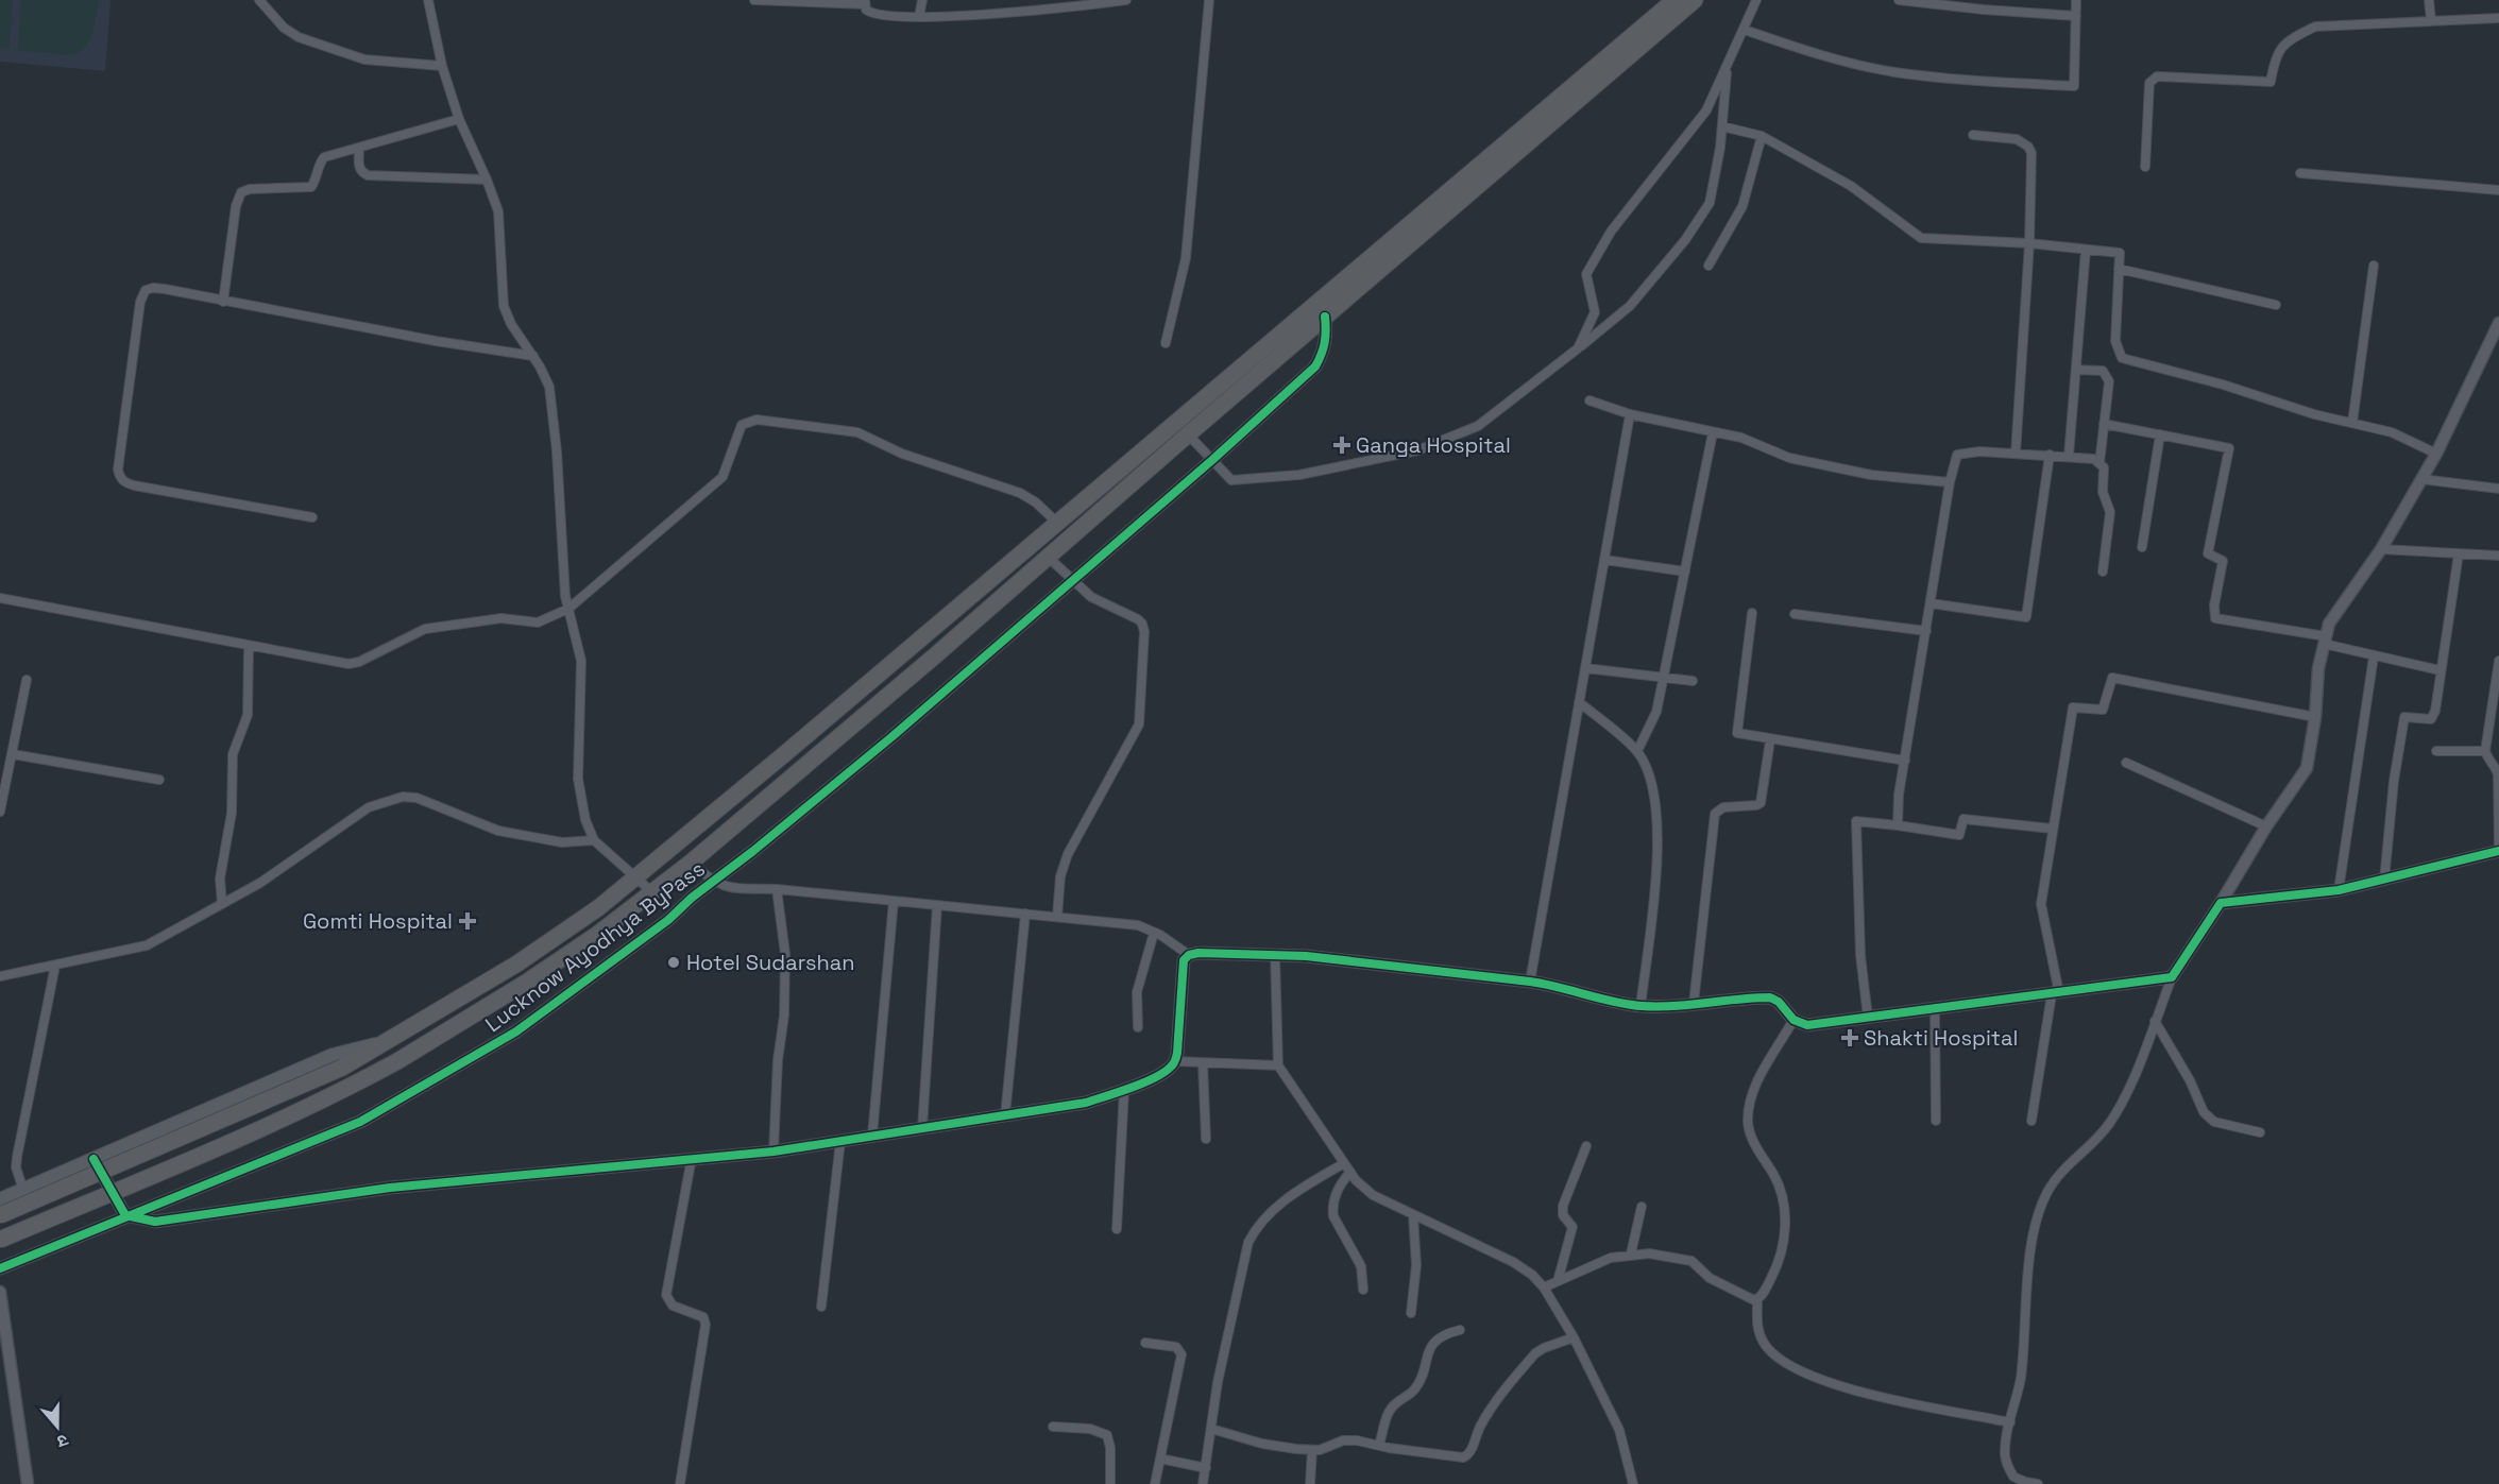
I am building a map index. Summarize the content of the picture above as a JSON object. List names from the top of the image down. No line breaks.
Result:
{"streets":{"street":["Lucknow Ayodhya ByPass"]},"places":{"health":["Ganga Hospital","Gomti Hospital","Shakti Hospital"],"other":["Hotel Sudarshan"]},"north":"bottom"}
